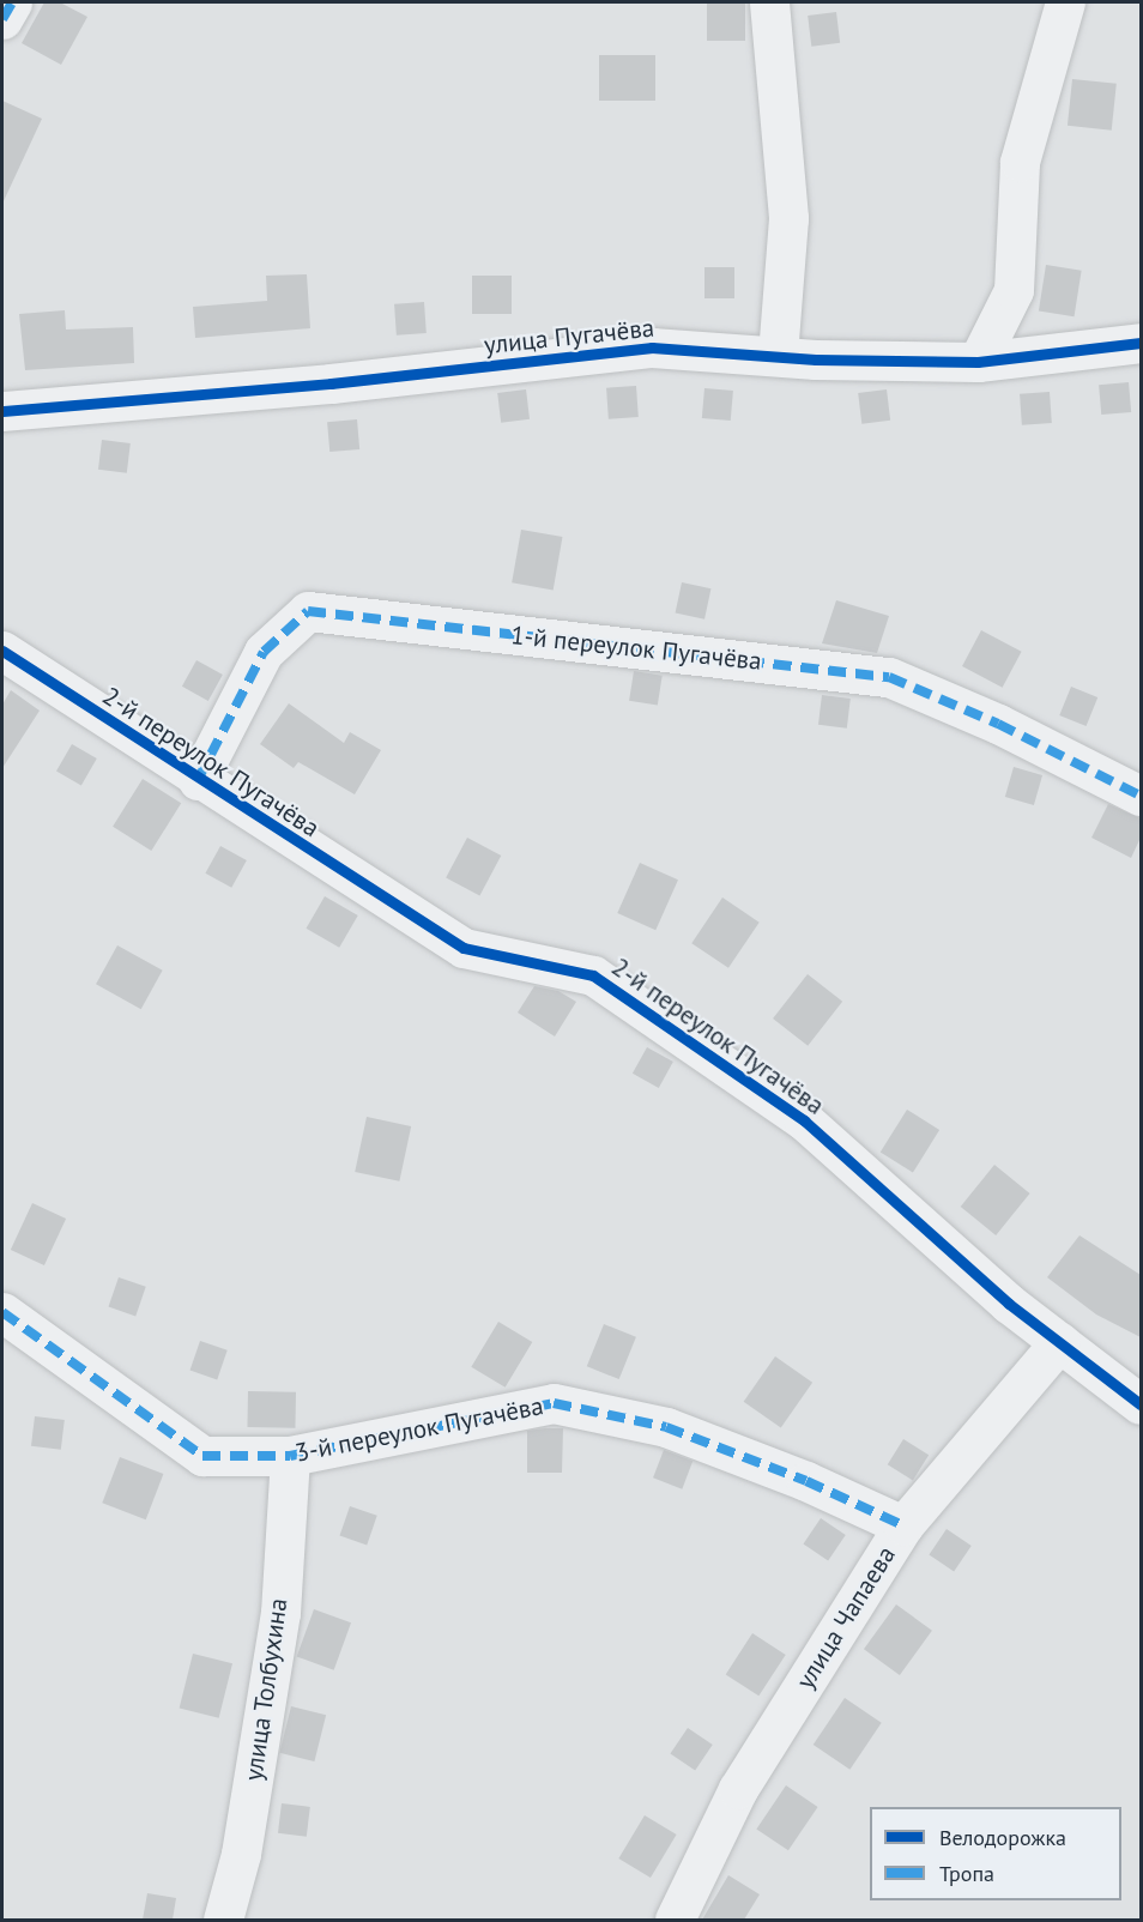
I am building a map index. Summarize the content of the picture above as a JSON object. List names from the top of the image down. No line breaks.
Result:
{"streets":{"street":["улица Пугачёва","1-й переулок Пугачёва","2-й переулок Пугачёва","3-й переулок Пугачёва","улица Чапаева","улица Толбухина"]},"crossings":[["1-й переулок Пугачёва","2-й переулок Пугачёва"],["2-й переулок Пугачёва","улица Чапаева"],["3-й переулок Пугачёва","улица Чапаева"],["3-й переулок Пугачёва","улица Толбухина"]],"legend":["Велодорожка","Тропа"]}
